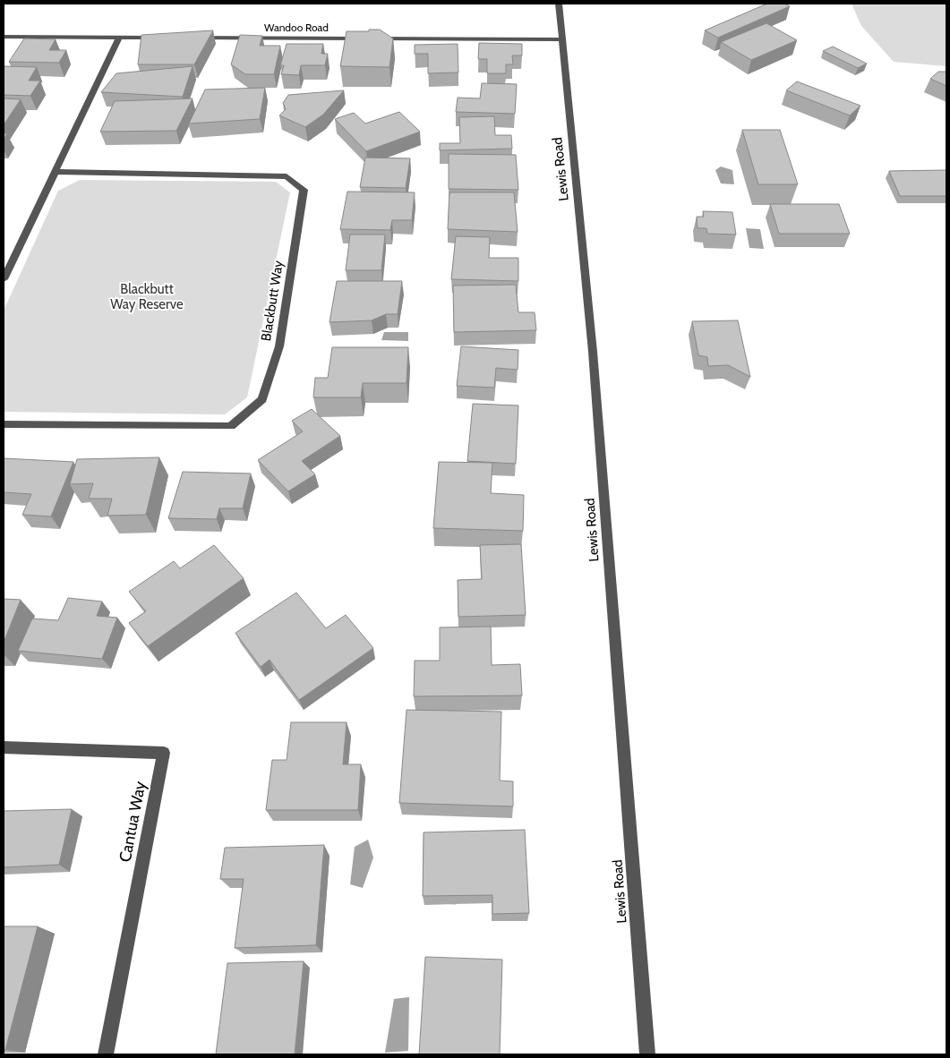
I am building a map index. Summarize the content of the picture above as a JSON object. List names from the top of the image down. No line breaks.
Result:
{"streets":{"street":["Wandoo Road","Lewis Road","Blackbutt Way","Cantua Way"]},"crossings":[["Wandoo Road","Lewis Road"]],"parks":["Blackbutt Way Reserve"]}
